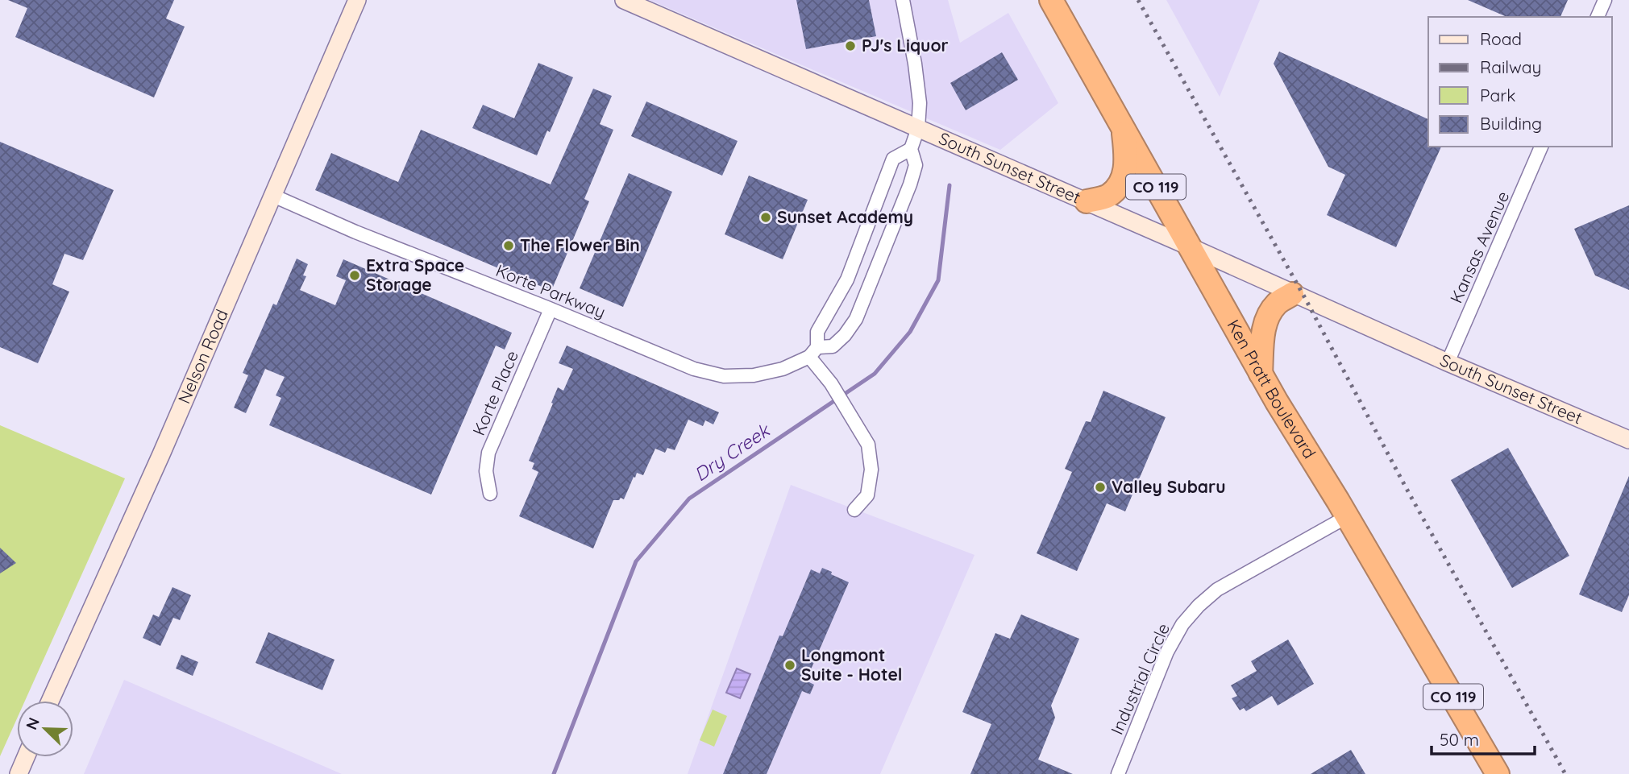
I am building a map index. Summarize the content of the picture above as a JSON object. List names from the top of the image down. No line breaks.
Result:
{"streets":{"highway":["CO 119","Ken Pratt Boulevard"],"street":["South Sunset Street","Kansas Avenue","Korte Parkway","Nelson Road","Korte Place","Industrial Circle"]},"crossings":[["South Sunset Street","Kansas Avenue"],["South Sunset Street","Korte Parkway"],["South Sunset Street","Ken Pratt Boulevard"],["Korte Parkway","Nelson Road"],["Korte Parkway","Korte Place"],["Ken Pratt Boulevard","Industrial Circle"]],"water":["Dry Creek"],"places":["PJ's Liquor","Sunset Academy","The Flower Bin","Extra Space Storage","Valley Subaru","Longmont Suite - Hotel"],"legend":["Road","Railway","Park","Building"],"scale_bar":"50 m","north":"top left"}
